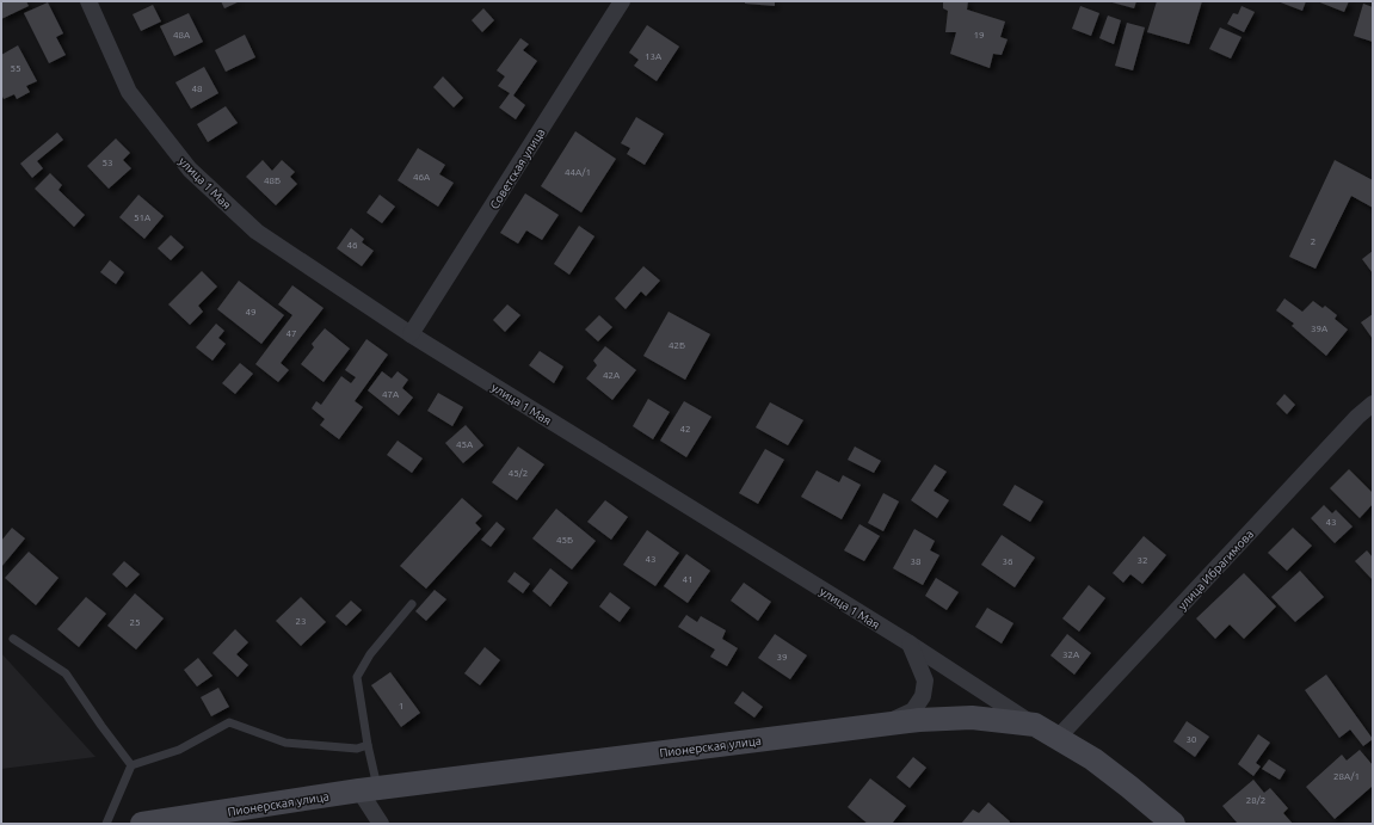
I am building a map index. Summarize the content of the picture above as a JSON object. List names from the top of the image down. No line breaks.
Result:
{"streets":{"main road":["Пионерская улица"],"street":["Советская улица","улица 1 Мая","улица Ибрагимова"]},"crossings":[["Советская улица","улица 1 Мая"],["улица 1 Мая","Пионерская улица"],["улица Ибрагимова","Пионерская улица"]],"house_numbers":["48А","19","13А","55","48","53","44А/1","46А","48Б","51А","2","46","49","39А","47","42Б","42А","47А","42","45А","45/2","43","45Б","43","32","38","36","41","23","25","32А","39","1","30","28А/1","28/2"]}
